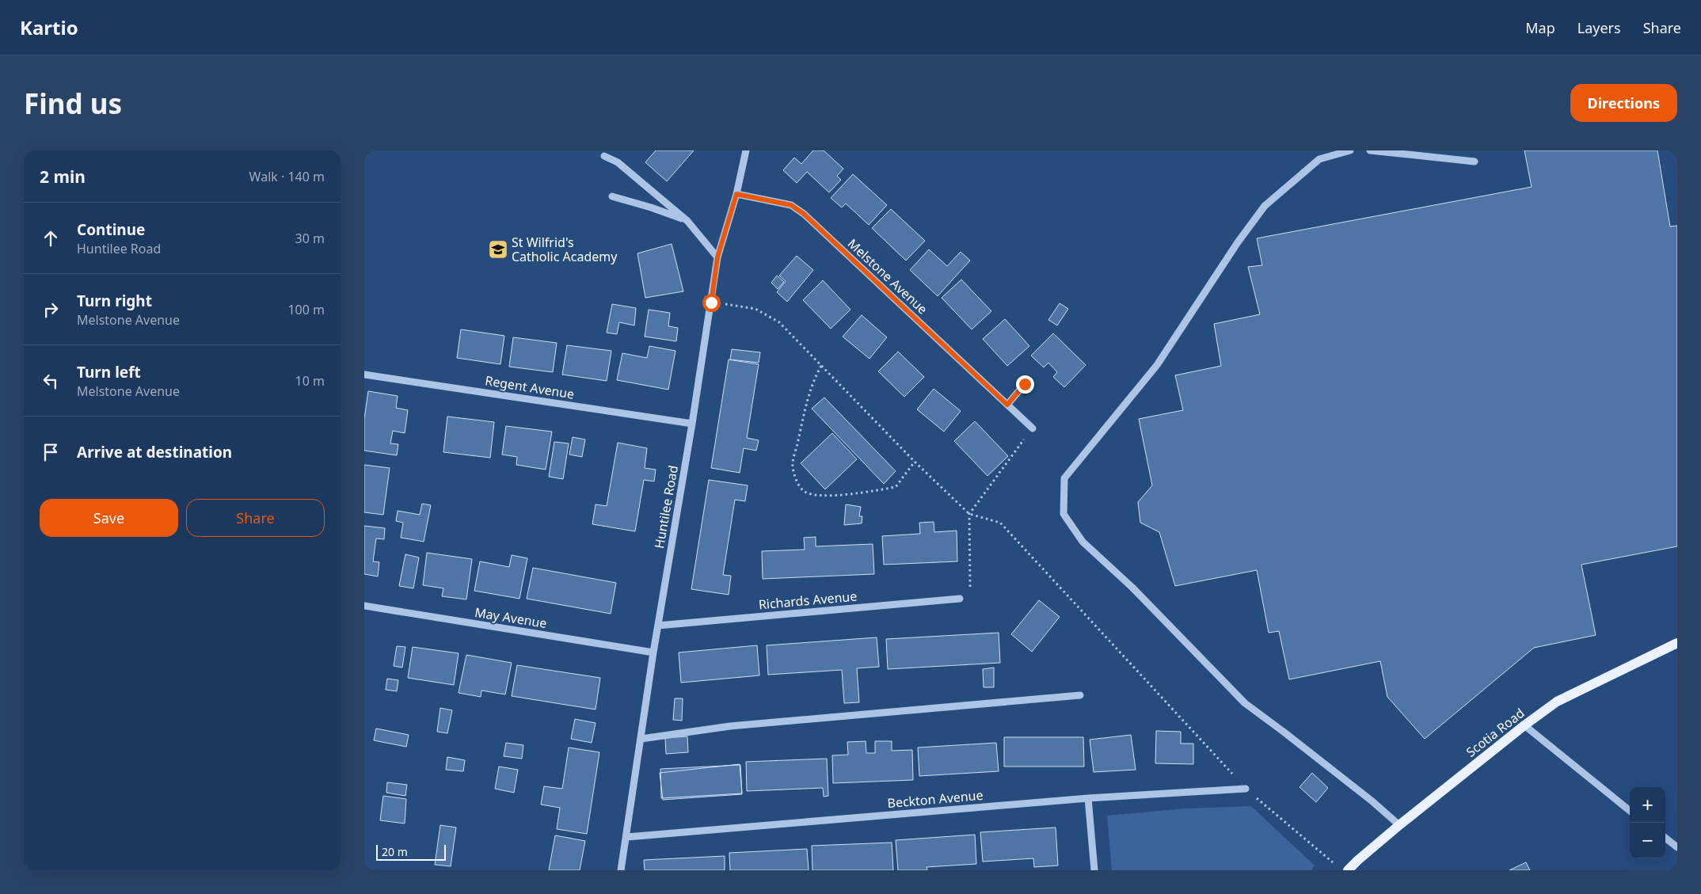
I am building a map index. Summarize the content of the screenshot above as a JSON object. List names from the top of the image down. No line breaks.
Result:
{"streets":{"main road":["Scotia Road"],"street":["Melstone Avenue","Regent Avenue","Huntilee Road","Richards Avenue","May Avenue","Beckton Avenue"]},"crossings":[["Melstone Avenue","Huntilee Road"],["Regent Avenue","Huntilee Road"],["Huntilee Road","Richards Avenue"],["Huntilee Road","May Avenue"],["Huntilee Road","Beckton Avenue"]],"places":{"school or university":["St Wilfrid's Catholic Academy"]},"scale_bar":"20 m","page":{"header":"Kartio","nav":["Map","Layers","Share"],"buttons":["Directions",["Save","Share"]],"title":"Find us","heading":["2 min","Walk · 140 m"],"list":[["Continue","Huntilee Road","30 m"],["Turn right","Melstone Avenue","100 m"],["Turn left","Melstone Avenue","10 m"],"Arrive at destination"],"map_buttons":["+","−"],"scale":"20 m"}}
